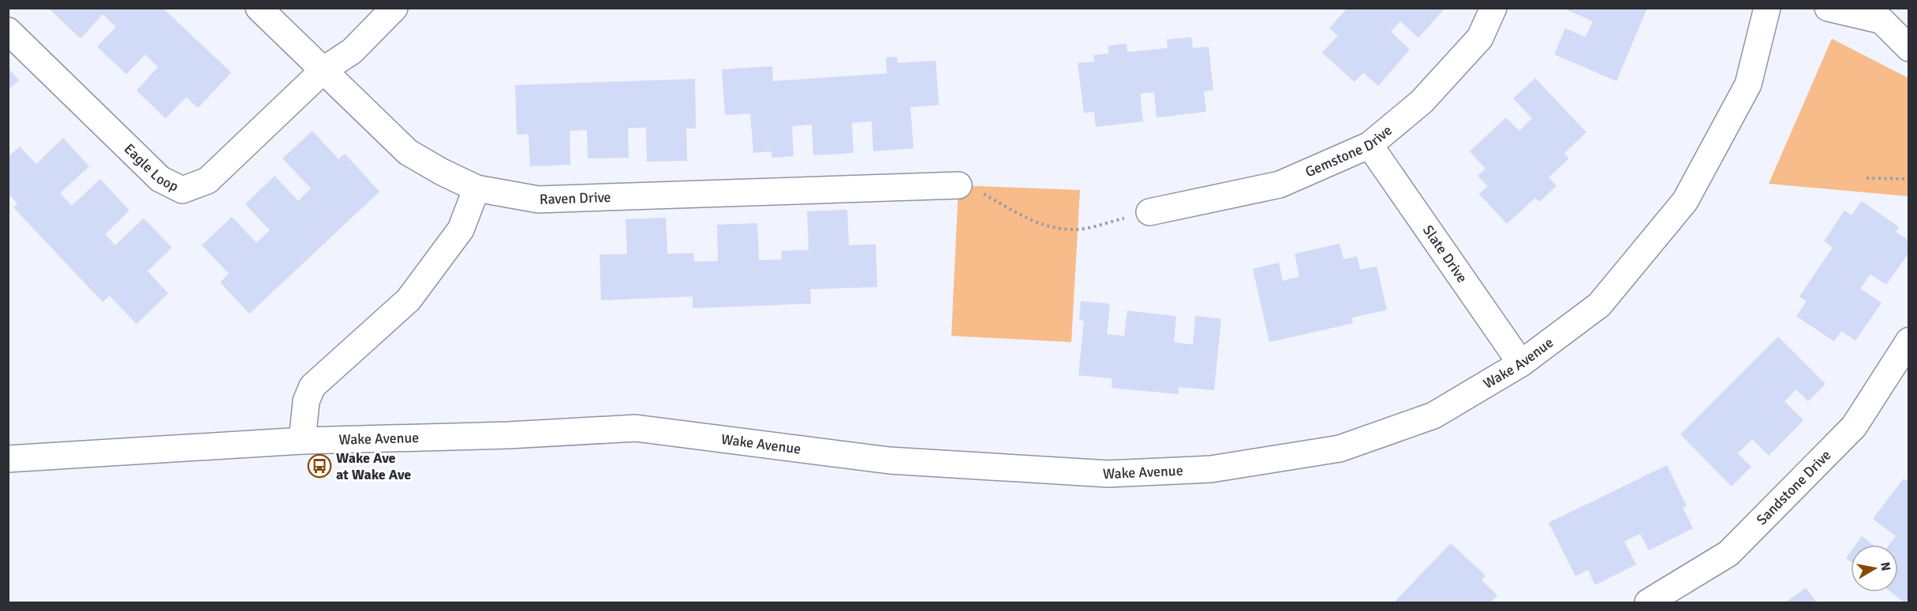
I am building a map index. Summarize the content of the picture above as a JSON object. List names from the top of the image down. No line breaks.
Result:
{"streets":{"street":["Gemstone Drive","Eagle Loop","Raven Drive","Slate Drive","Wake Avenue","Sandstone Drive"]},"crossings":[["Gemstone Drive","Slate Drive"],["Eagle Loop","Raven Drive"],["Slate Drive","Wake Avenue"]],"places":{"bus stop":["Wake Ave at Wake Ave"]},"north":"right"}
